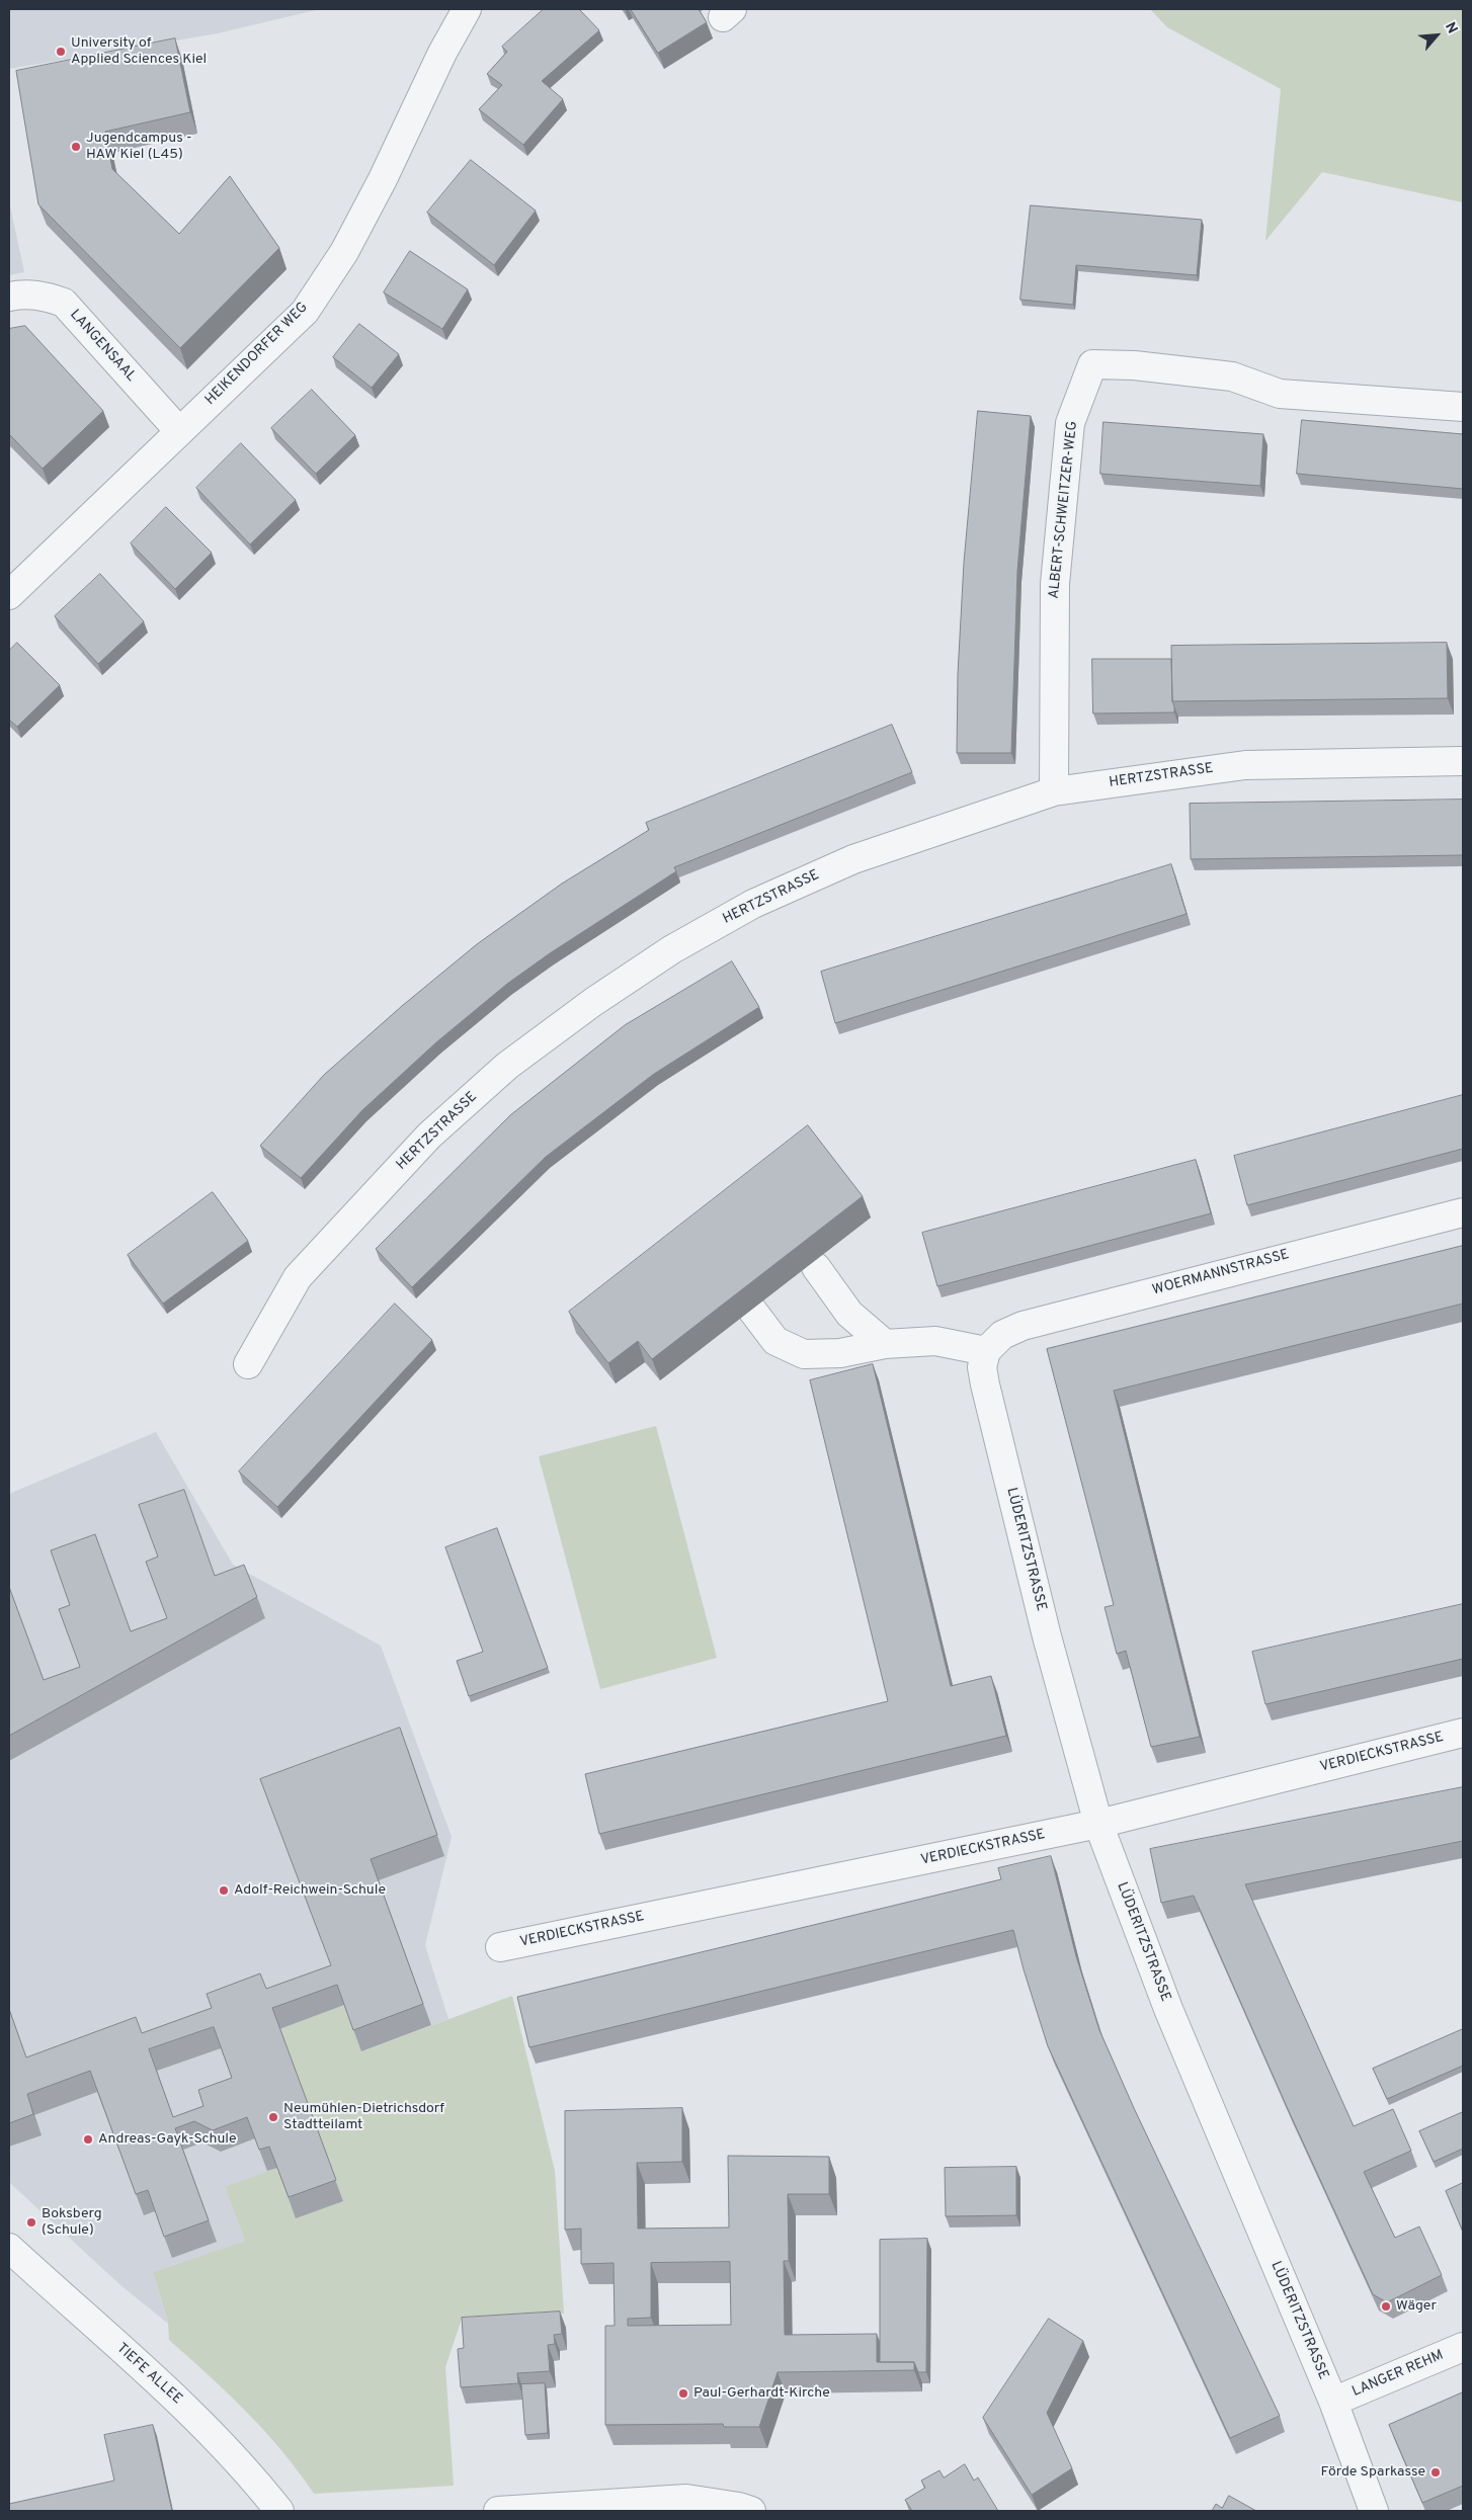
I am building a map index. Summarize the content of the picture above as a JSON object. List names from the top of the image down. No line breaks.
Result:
{"streets":{"street":["LANGENSAAL","HEIKENDORFER WEG","ALBERT-SCHWEITZER-WEG","HERTZSTRASSE","WOERMANNSTRASSE","LÜDERITZSTRASSE","VERDIECKSTRASSE","TIEFE ALLEE","LANGER REHM"]},"crossings":[["LANGENSAAL","HEIKENDORFER WEG"],["ALBERT-SCHWEITZER-WEG","HERTZSTRASSE"],["WOERMANNSTRASSE","LÜDERITZSTRASSE"],["LÜDERITZSTRASSE","VERDIECKSTRASSE"],["LÜDERITZSTRASSE","LANGER REHM"]],"places":["University of Applied Sciences Kiel","Jugendcampus - HAW Kiel (L45)","Adolf-Reichwein-Schule","Neumühlen-Dietrichsdorf Stadtteilamt","Andreas-Gayk-Schule","Boksberg (Schule)","Wäger","Paul-Gerhardt-Kirche","Förde Sparkasse"],"north":"top right"}
